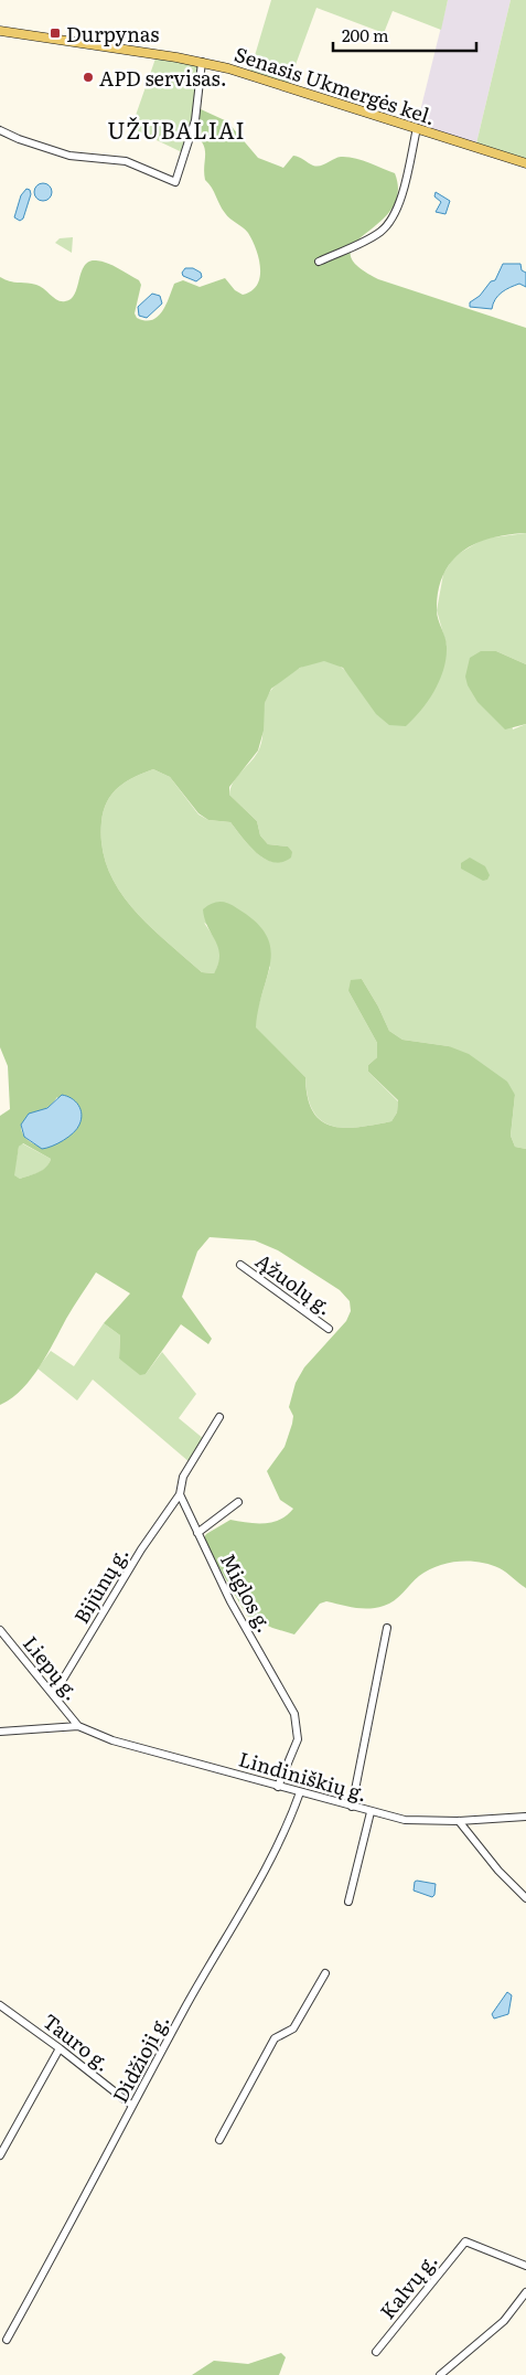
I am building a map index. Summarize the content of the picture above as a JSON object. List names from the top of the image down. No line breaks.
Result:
{"streets":{"main road":["Senasis Ukmergės kel."],"street":["Ąžuolų g.","Bijūnų g.","Miglos g.","Liepų g.","Lindiniškių g.","Tauro g.","Didžioji g.","Kalvų g."]},"crossings":[["Bijūnų g.","Miglos g."],["Bijūnų g.","Liepų g."],["Miglos g.","Lindiniškių g."],["Liepų g.","Lindiniškių g."],["Lindiniškių g.","Didžioji g."],["Tauro g.","Didžioji g."]],"districts":["UŽUBALIAI"],"places":{"transit":["Durpynas"],"other":["APD servisas."]},"scale_bar":"200 m"}
